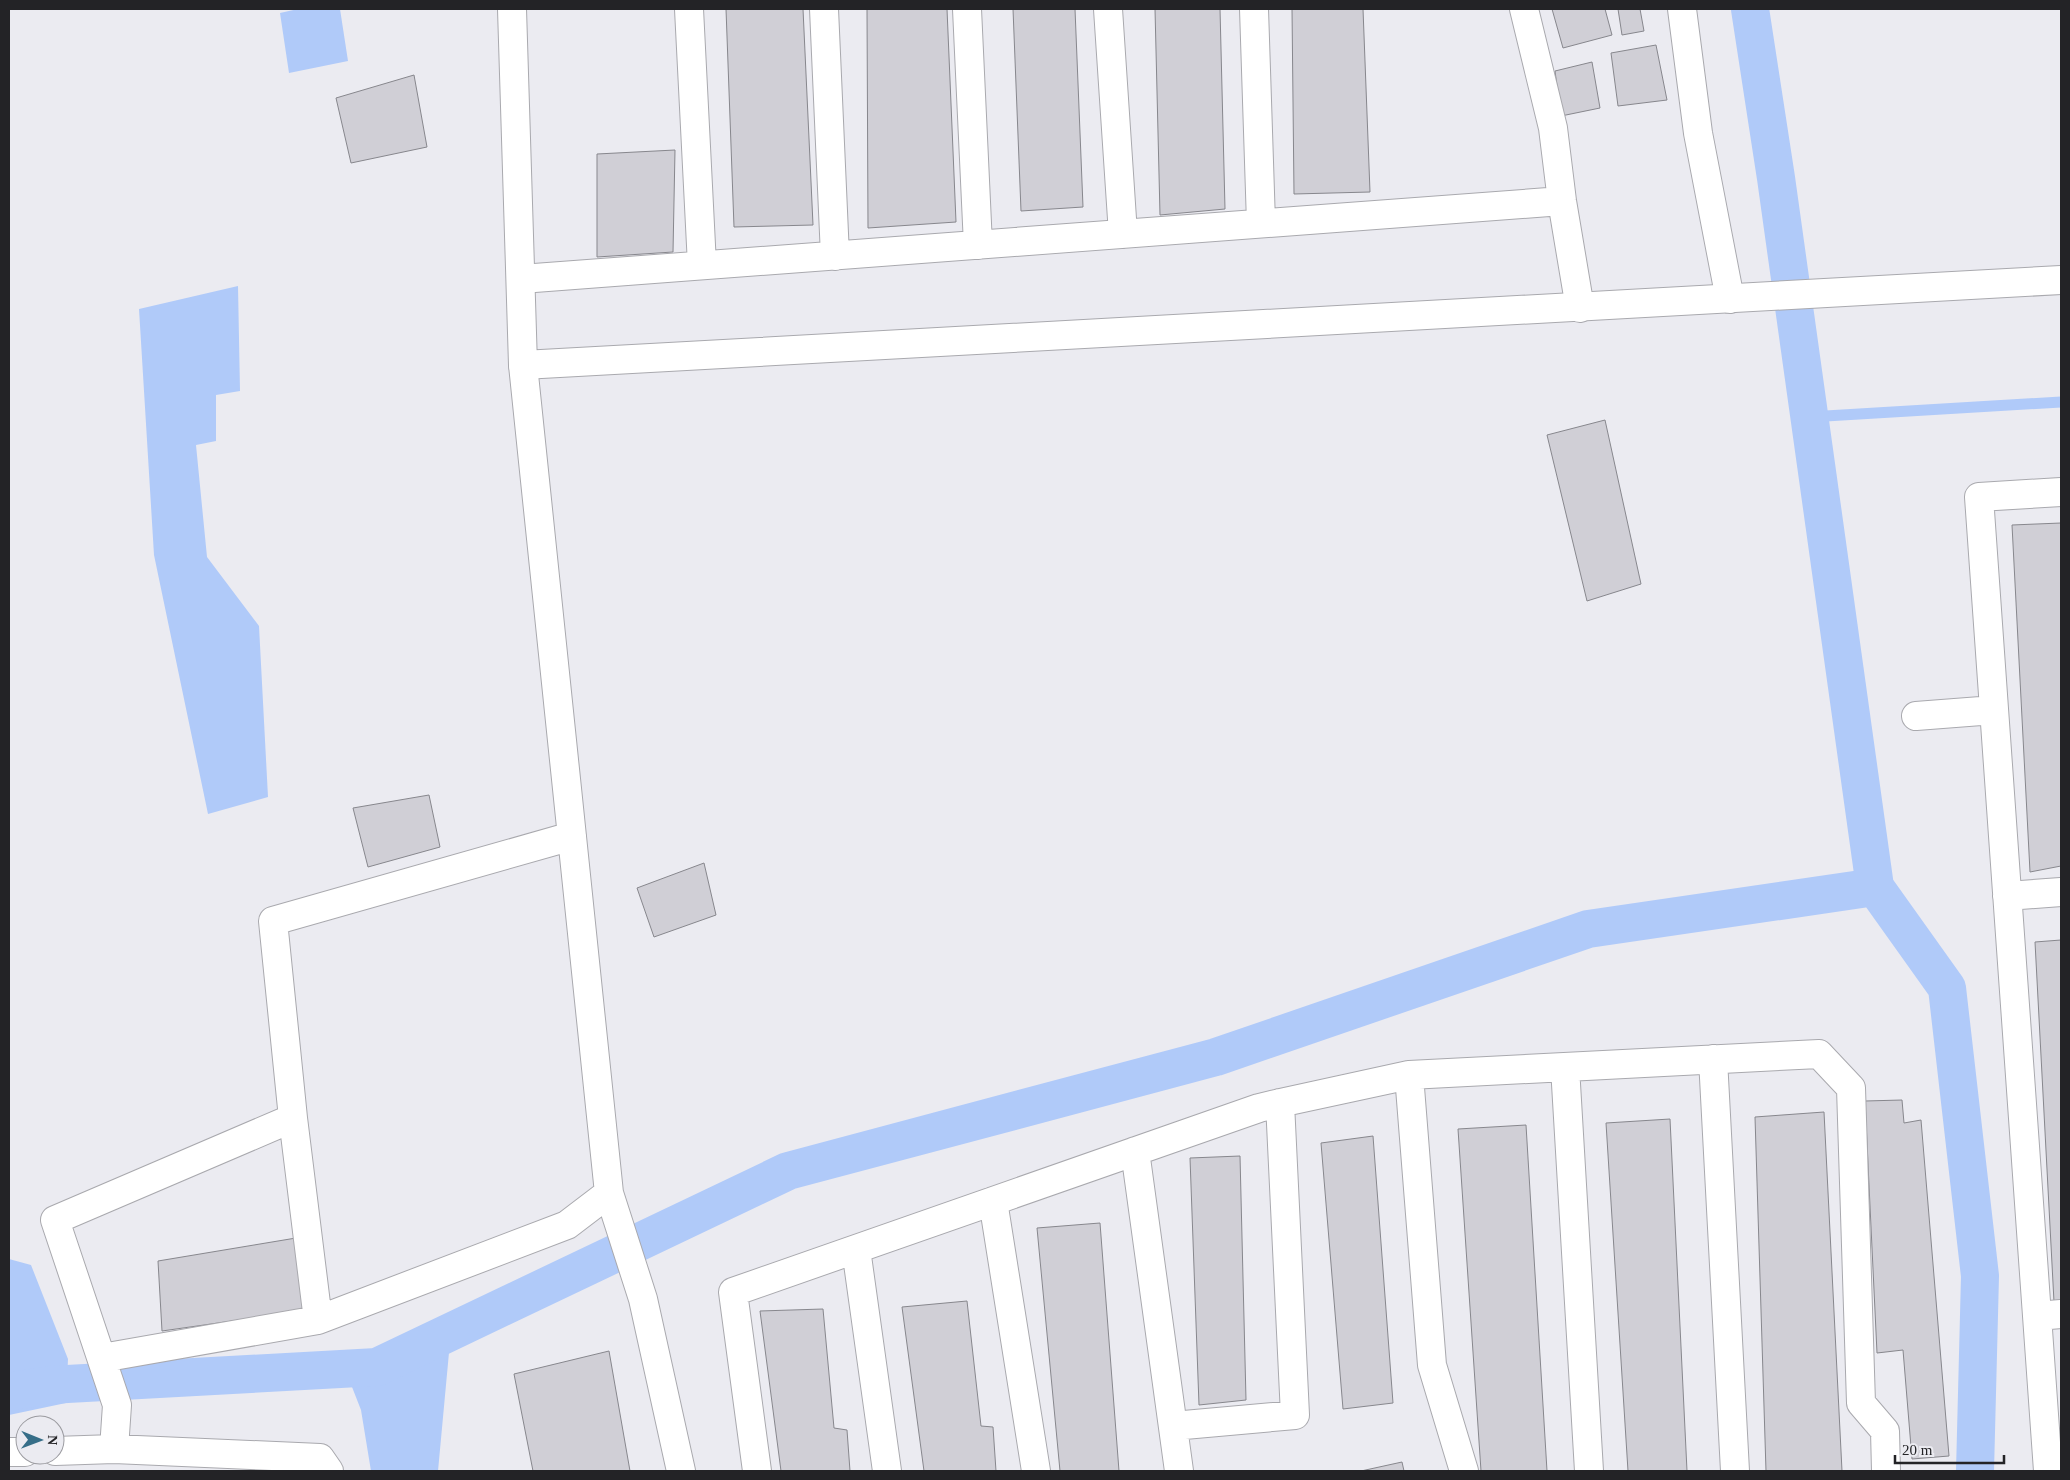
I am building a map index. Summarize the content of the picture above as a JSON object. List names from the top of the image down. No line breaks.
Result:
{"scale_bar":"20 m","north":"right"}
